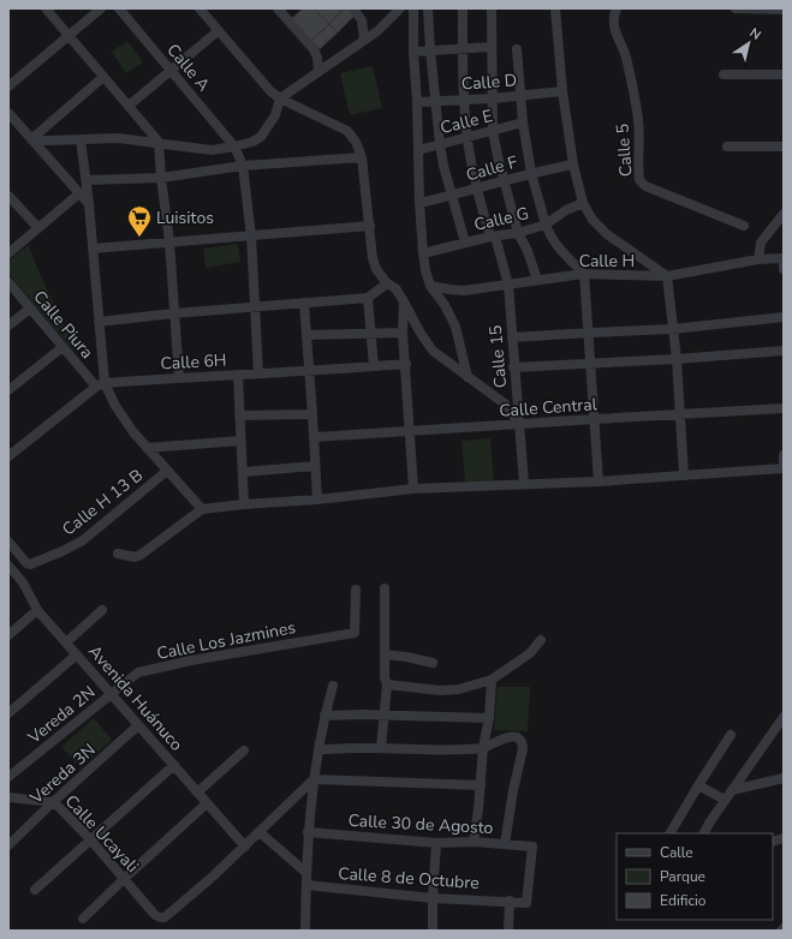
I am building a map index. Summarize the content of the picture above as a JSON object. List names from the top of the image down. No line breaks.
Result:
{"streets":{"street":["Calle A","Calle D","Calle E","Calle 5","Calle F","Calle G","Calle H","Calle Piura","Calle 15","Calle 6H","Calle Central","Calle H 13 B","Calle Los Jazmines","Avenida Huánuco","Vereda 2N","Vereda 3N","Calle 30 de Agosto","Calle Ucayali","Calle 8 de Octubre"]},"crossings":[["Calle A","Calle 6H"],["Calle D","Calle 15"],["Calle E","Calle 15"],["Calle F","Calle 15"],["Calle G","Calle 15"],["Calle H","Calle 15"],["Calle Piura","Calle 6H"],["Calle 15","Calle Central"],["Calle Los Jazmines","Avenida Huánuco"],["Calle Los Jazmines","Vereda 2N"],["Avenida Huánuco","Vereda 2N"],["Avenida Huánuco","Vereda 3N"],["Avenida Huánuco","Calle Ucayali"],["Vereda 3N","Calle Ucayali"],["Calle 30 de Agosto","Calle 8 de Octubre"]],"places":{"supermarket":["Luisitos"]},"legend":["Calle","Parque","Edificio"],"north":"top right"}
